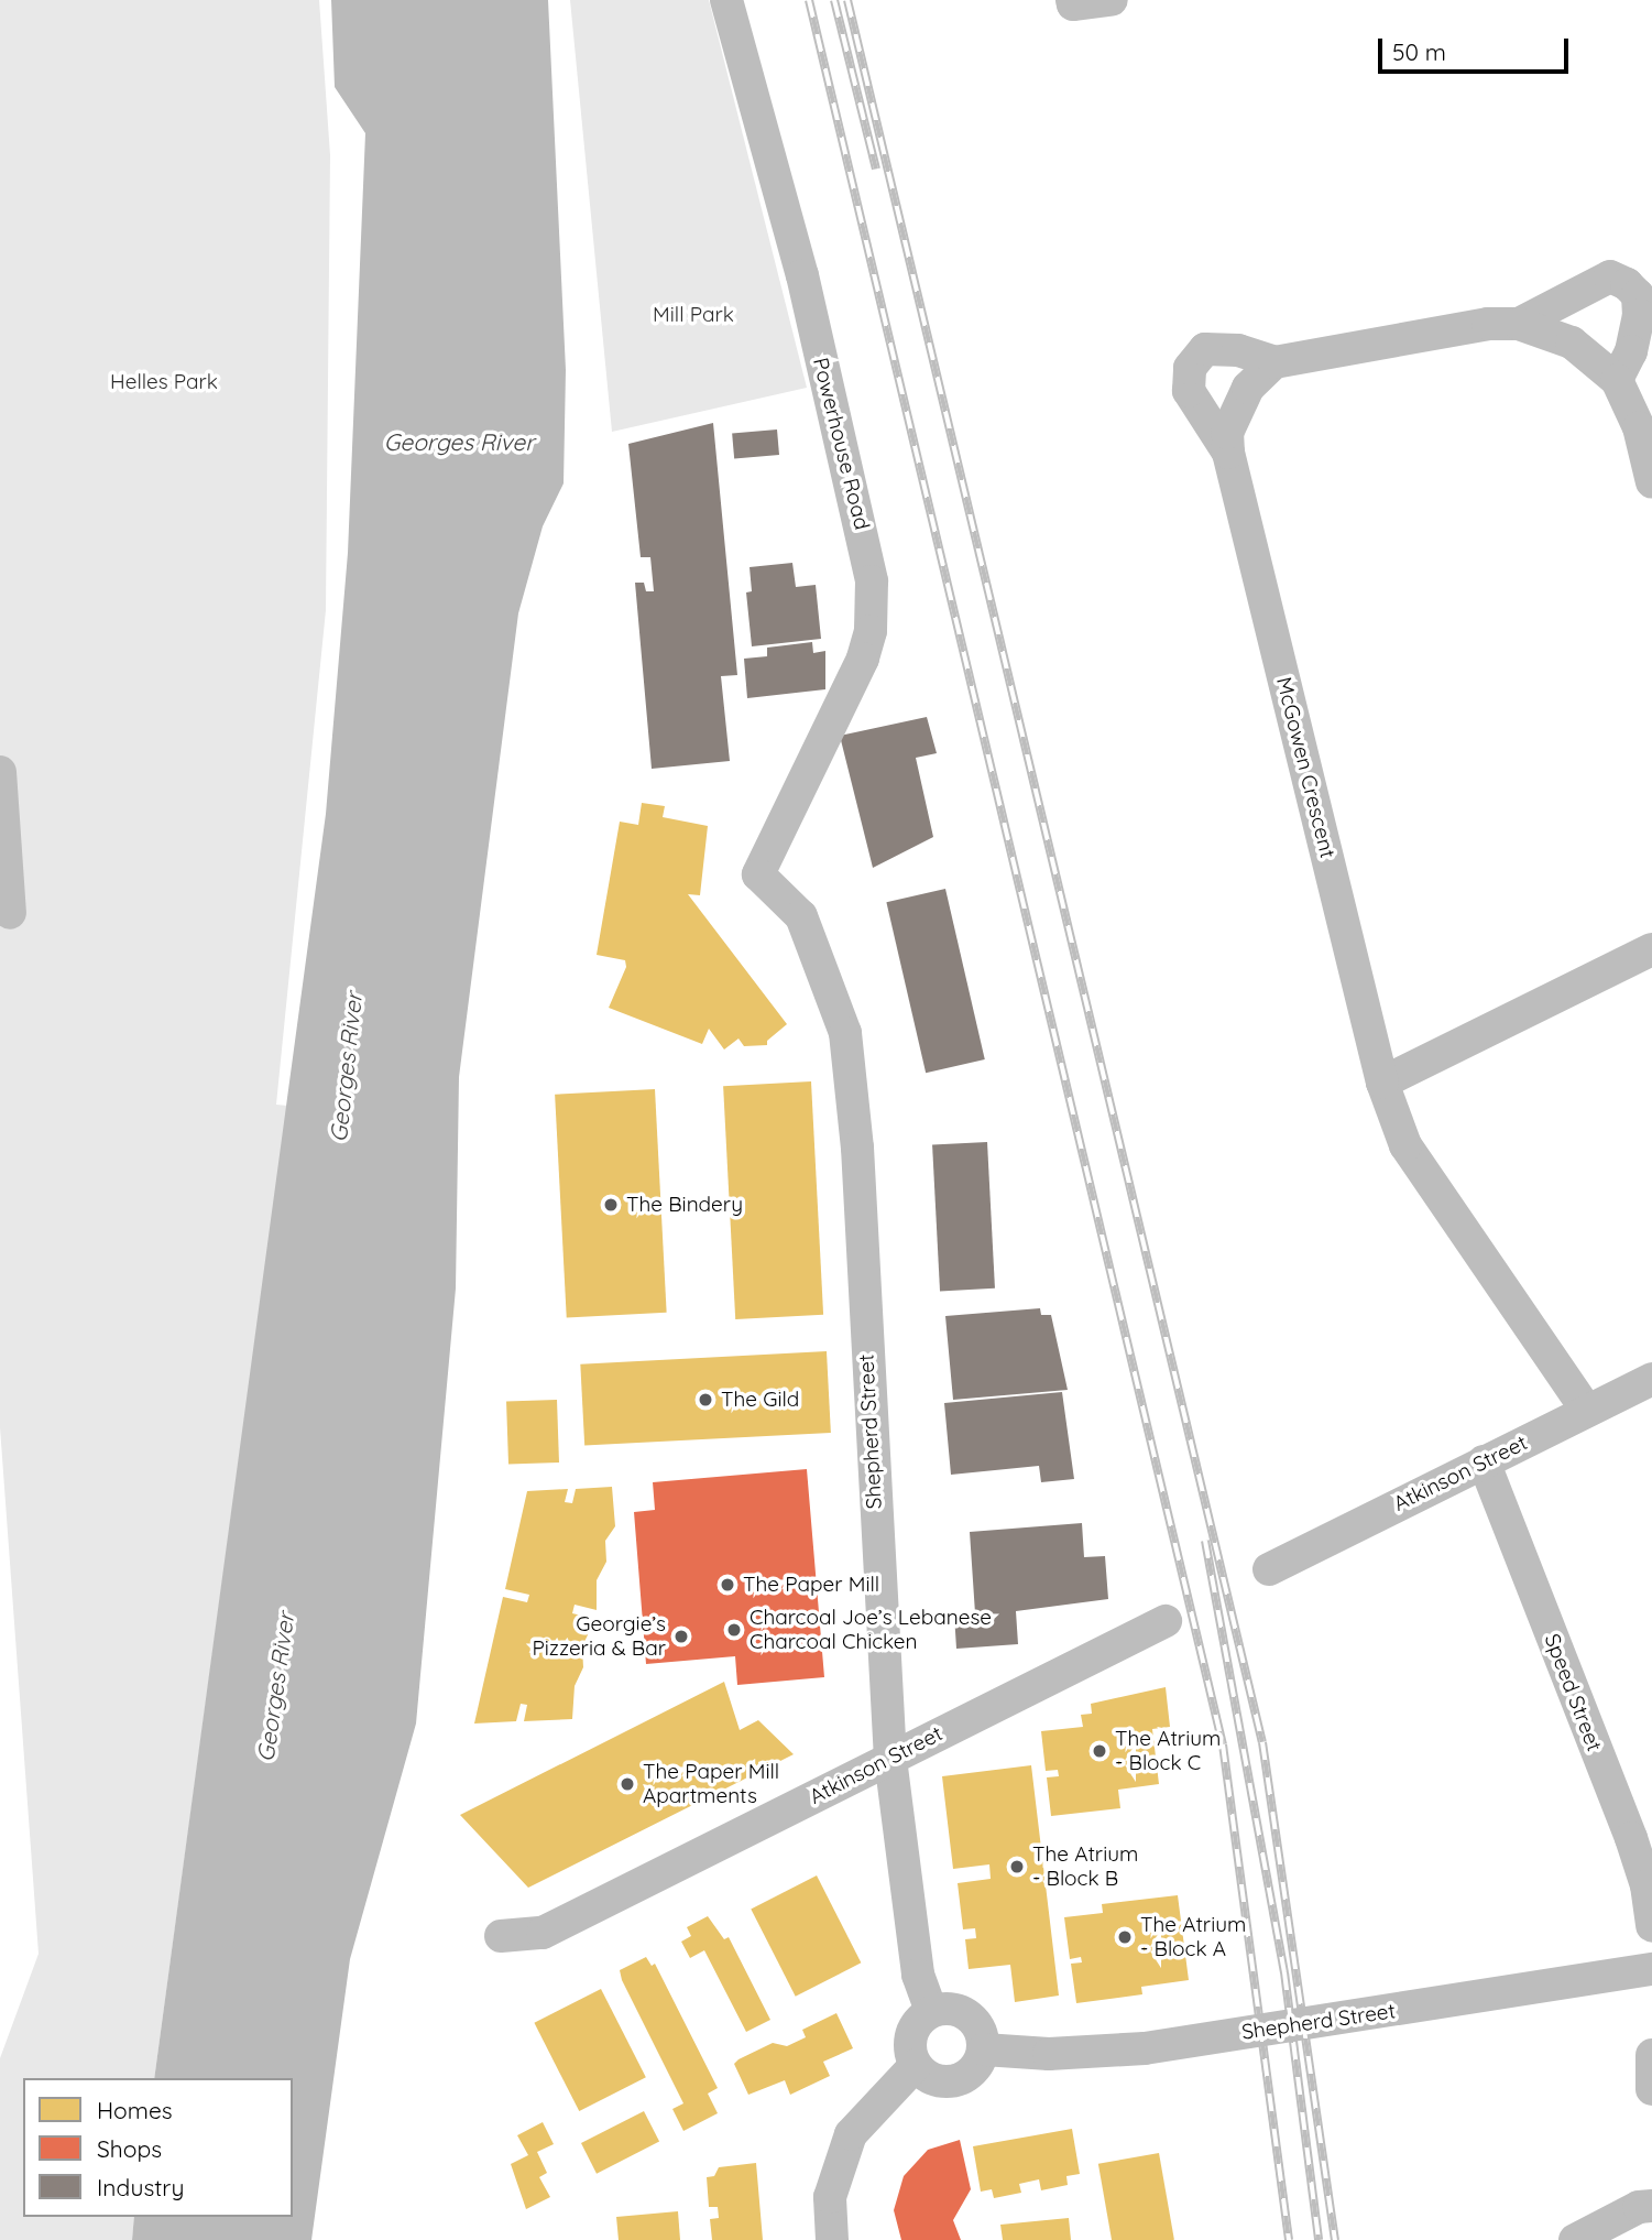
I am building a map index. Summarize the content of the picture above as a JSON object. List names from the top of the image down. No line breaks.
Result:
{"streets":{"street":["Powerhouse Road","McGowen Crescent","Shepherd Street","Atkinson Street","Speed Street"]},"crossings":[["Powerhouse Road","Shepherd Street"],["McGowen Crescent","Atkinson Street"],["Shepherd Street","Atkinson Street"],["Atkinson Street","Speed Street"]],"water":["Georges River"],"parks":["Mill Park","Helles Park"],"places":["The Bindery","The Gild","The Paper Mill","Charcoal Joe’s Lebanese Charcoal Chicken","Georgie’s Pizzeria & Bar","The Atrium - Block C","The Paper Mill Apartments","The Atrium - Block B","The Atrium - Block A"],"legend":["Homes","Shops","Industry"],"scale_bar":"50 m"}
